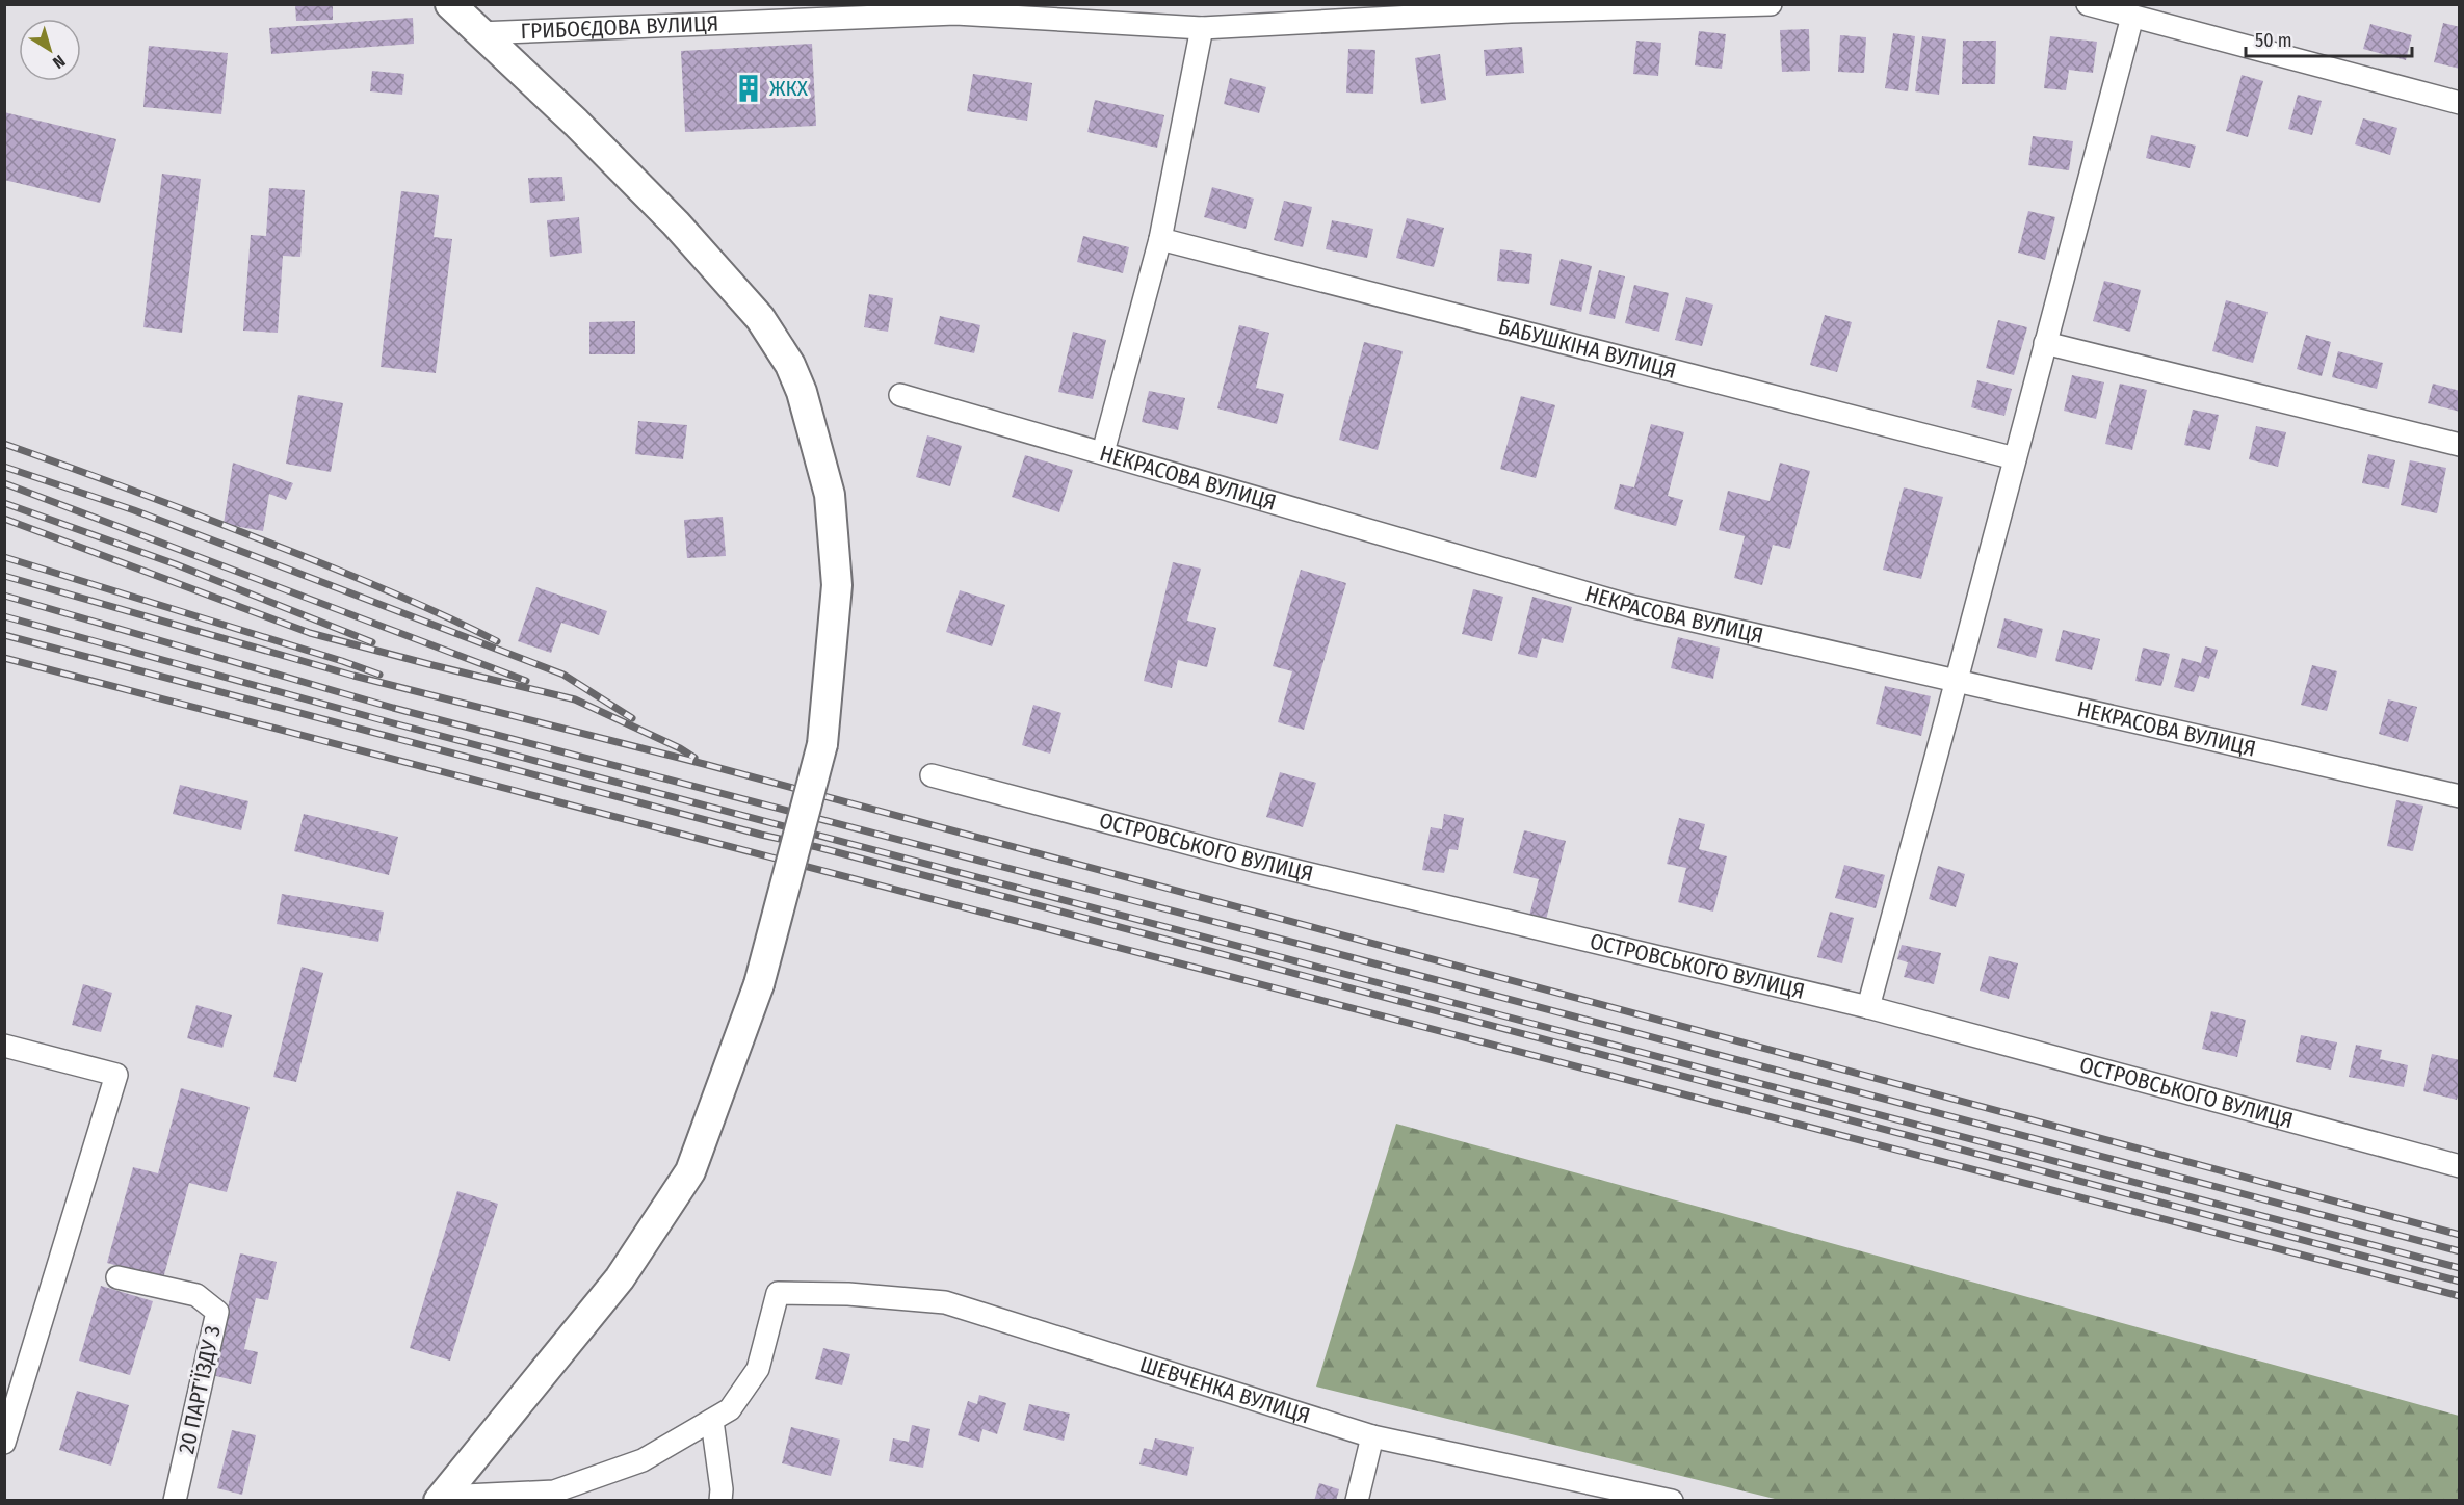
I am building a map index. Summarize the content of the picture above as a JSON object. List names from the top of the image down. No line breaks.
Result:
{"streets":{"street":["ГРИБОЄДОВА ВУЛИЦЯ","БАБУШКІНА ВУЛИЦЯ","НЕКРАСОВА ВУЛИЦЯ","ОСТРОВСЬКОГО ВУЛИЦЯ","20 ПАРТ'ЇЗДУ 3","ШЕВЧЕНКА ВУЛИЦЯ"]},"places":{"building":["ЖКХ"]},"scale_bar":"50 m","north":"bottom right"}
